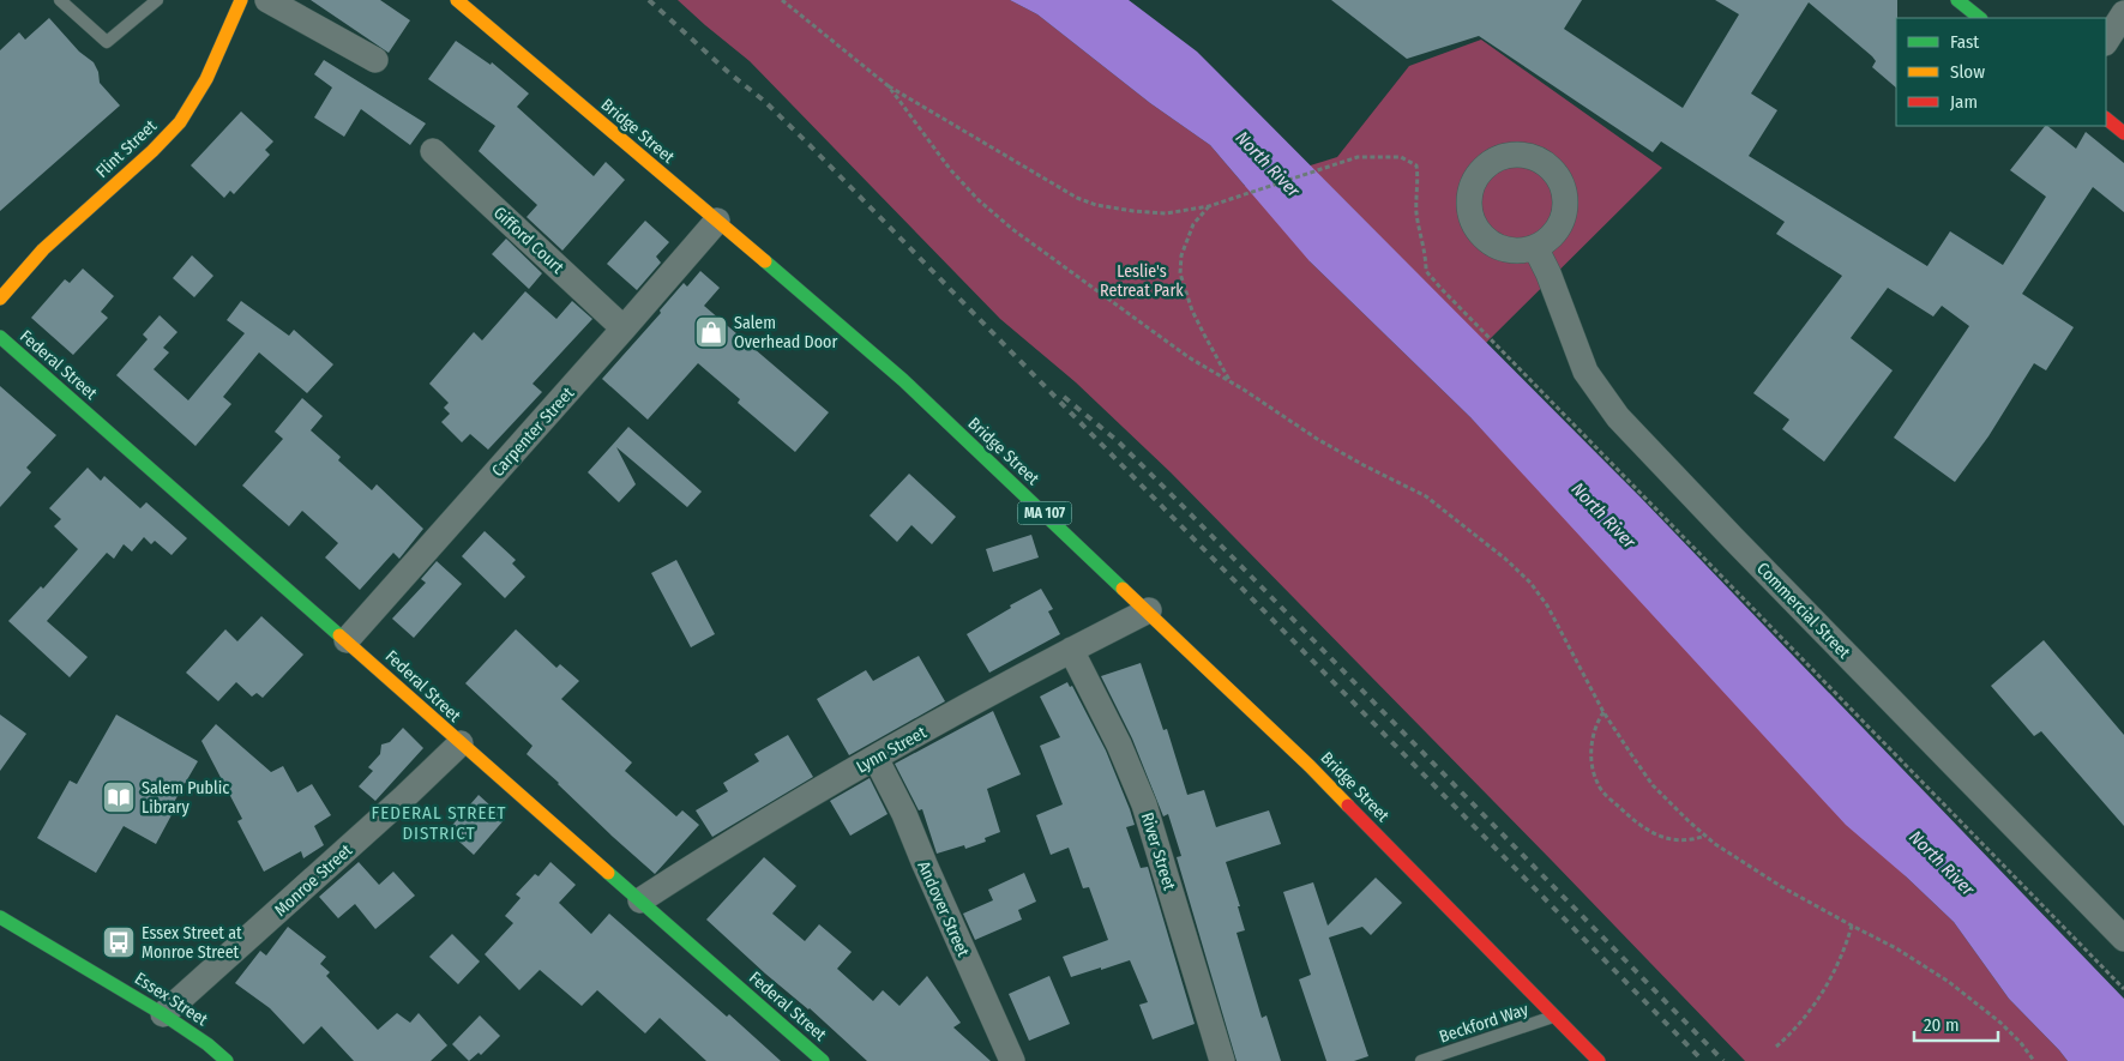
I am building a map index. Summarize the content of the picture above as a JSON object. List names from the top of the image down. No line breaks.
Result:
{"streets":{"main road":["Bridge Street","Flint Street","Federal Street","MA 107","Essex Street"],"street":["Gifford Court","Carpenter Street","Commercial Street","Lynn Street","River Street","Monroe Street","Andover Street"],"lane":["Beckford Way"]},"crossings":[["Bridge Street","Carpenter Street"],["Bridge Street","Lynn Street"],["Bridge Street","Beckford Way"],["Gifford Court","Carpenter Street"],["Federal Street","Carpenter Street"],["Federal Street","Lynn Street"],["Federal Street","Monroe Street"],["Lynn Street","River Street"],["Lynn Street","Andover Street"],["Monroe Street","Essex Street"]],"districts":["FEDERAL STREET DISTRICT"],"water":["North River"],"parks":["Leslie's Retreat Park"],"places":{"shop":["Salem Overhead Door"],"library":["Salem Public Library"],"bus stop":["Essex Street at Monroe Street"]},"legend":["Fast","Slow","Jam"],"scale_bar":"20 m"}
